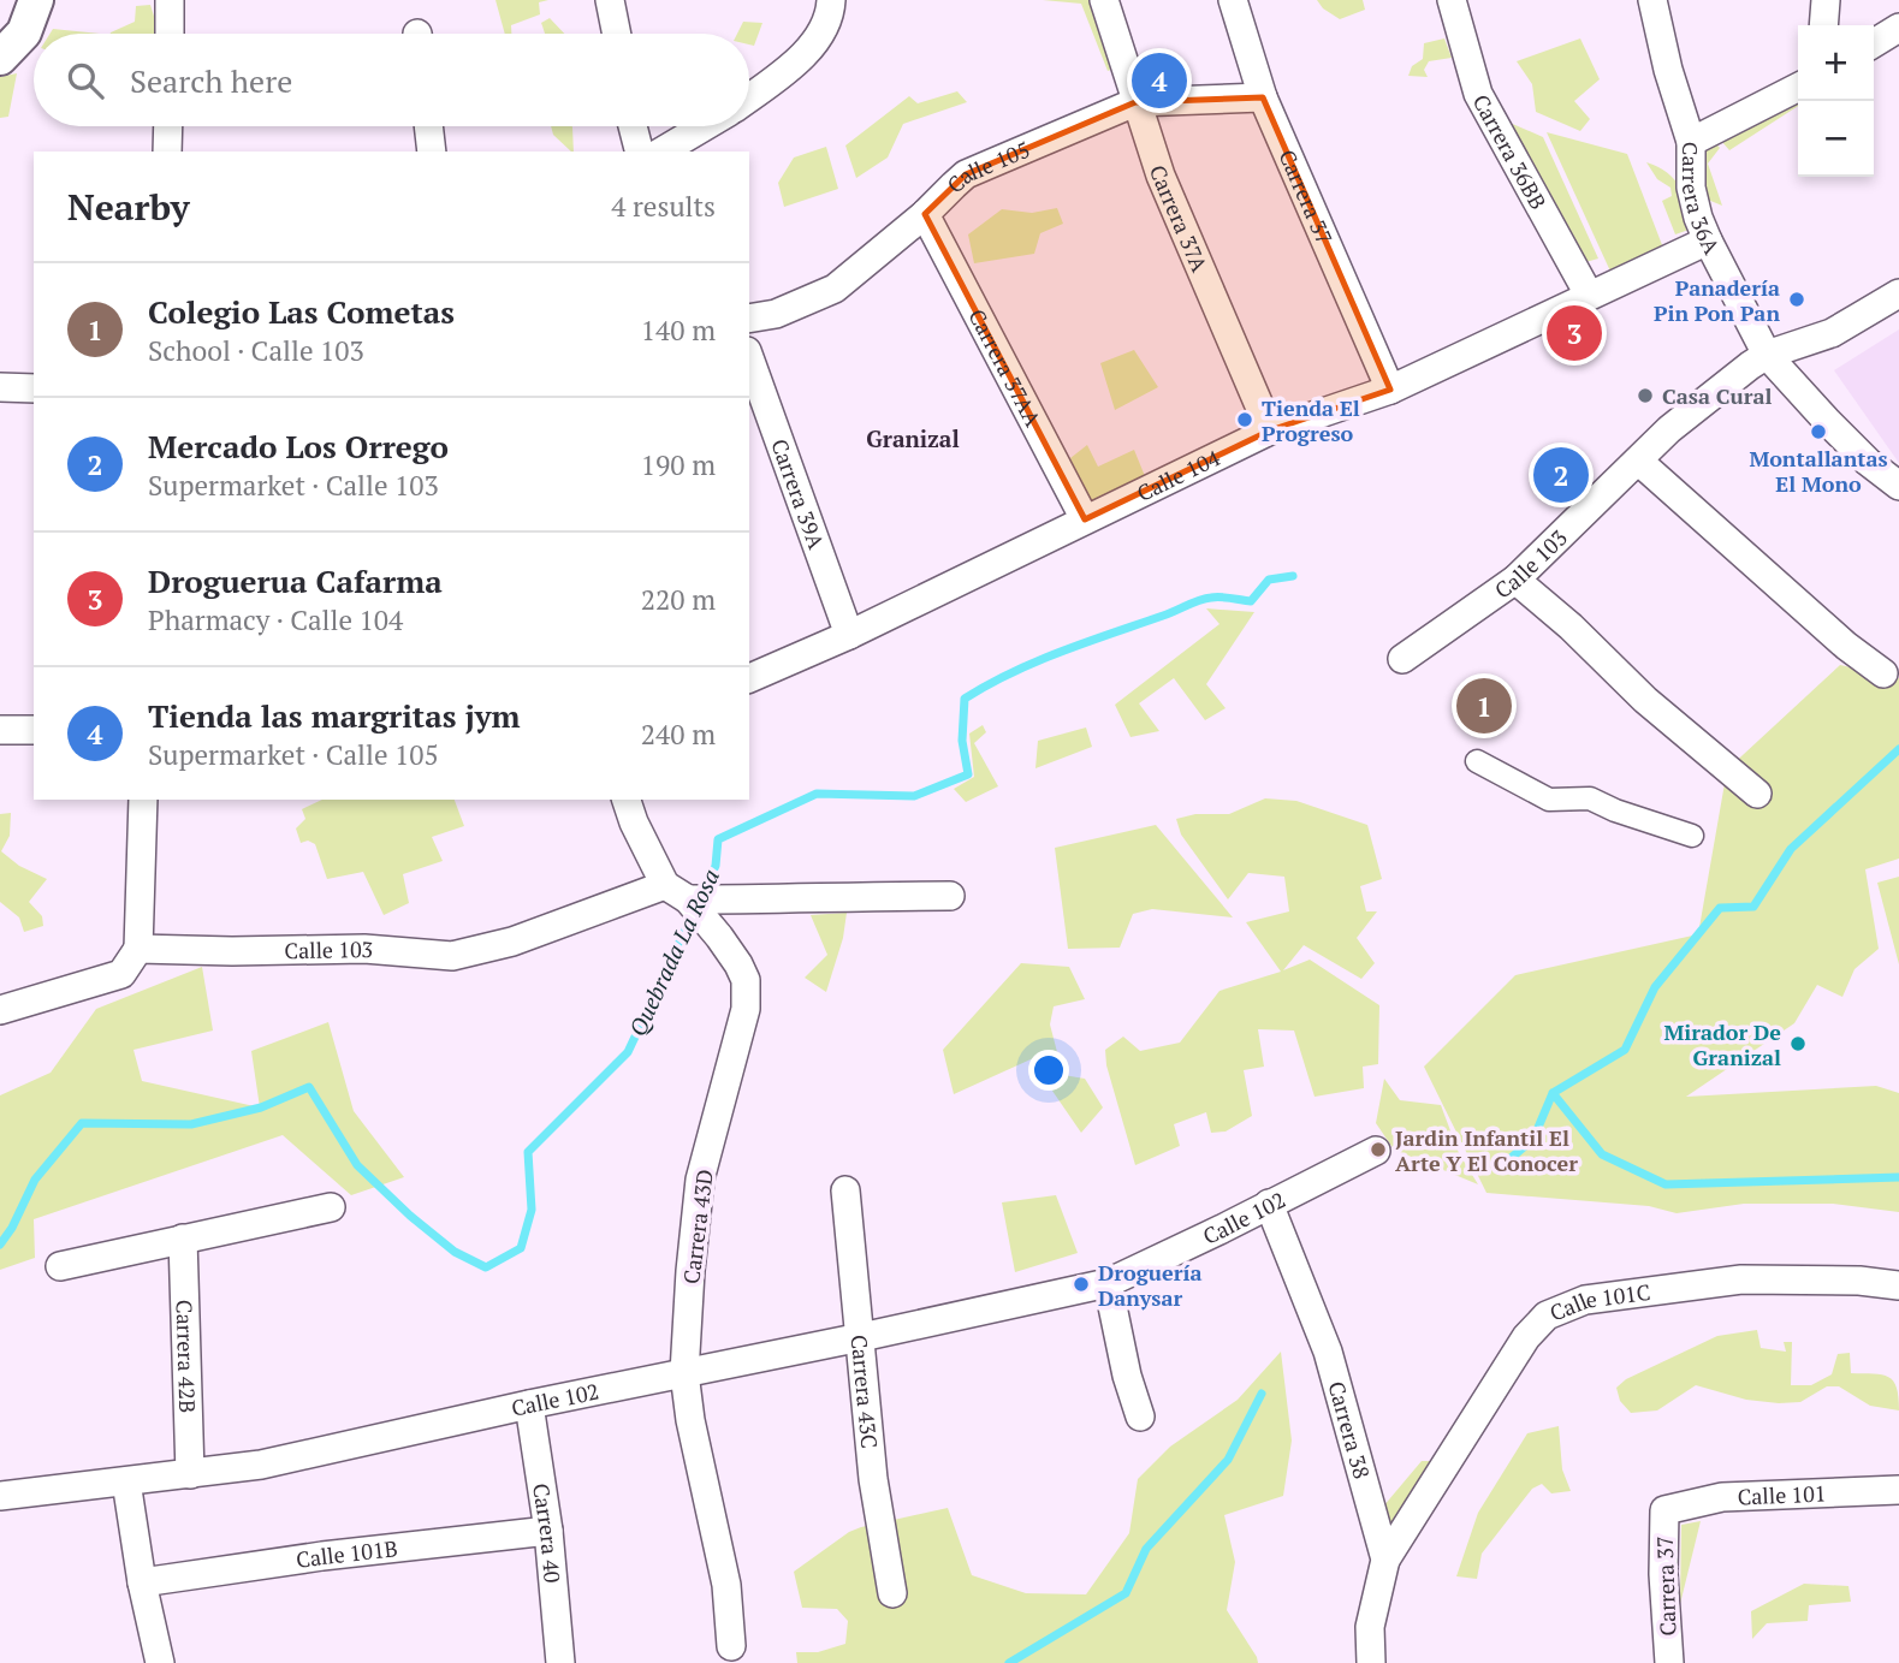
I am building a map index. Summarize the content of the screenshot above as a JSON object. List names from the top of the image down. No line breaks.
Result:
{"streets":{"street":["Carrera 36BB","Calle 105","Carrera 36A","Carrera 37","Carrera 37A","Carrera 37AA","Calle 104","Carrera 39A","Calle 103","Calle 102","Carrera 43D","Calle 101C","Carrera 42B","Carrera 43C","Carrera 38","Calle 101","Carrera 40","Calle 101B"]},"crossings":[["Carrera 36BB","Calle 104"],["Calle 105","Carrera 37"],["Calle 105","Carrera 37A"],["Calle 105","Carrera 37AA"],["Carrera 36A","Calle 104"],["Carrera 36A","Calle 103"],["Carrera 37","Calle 104"],["Carrera 37","Calle 101"],["Carrera 37A","Calle 104"],["Carrera 37AA","Calle 104"],["Calle 104","Carrera 39A"],["Calle 103","Carrera 43D"],["Calle 102","Carrera 43D"],["Calle 102","Carrera 42B"],["Calle 102","Carrera 43C"],["Calle 102","Carrera 38"],["Calle 102","Carrera 40"],["Calle 101C","Carrera 38"],["Carrera 40","Calle 101B"]],"districts":["Granizal"],"water":["Quebrada La Rosa"],"places":["Panadería Pin Pon Pan","Casa Cural","Tienda El Progreso","Montallantas El Mono","Mirador De Granizal","Jardin Infantil El Arte Y El Conocer","Droguería Danysar"],"page":{"map_buttons":["+","−"],"search":"Search here","pins":["4","3","2","1"],"heading":["Nearby","4 results"],"list":[{"mark":"1","name":"Colegio Las Cometas","note":"School · Calle 103","value":"140 m"},{"mark":"2","name":"Mercado Los Orrego","note":"Supermarket · Calle 103","value":"190 m"},{"mark":"3","name":"Droguerua Cafarma","note":"Pharmacy · Calle 104","value":"220 m"},{"mark":"4","name":"Tienda las margritas jym","note":"Supermarket · Calle 105","value":"240 m"}]}}
